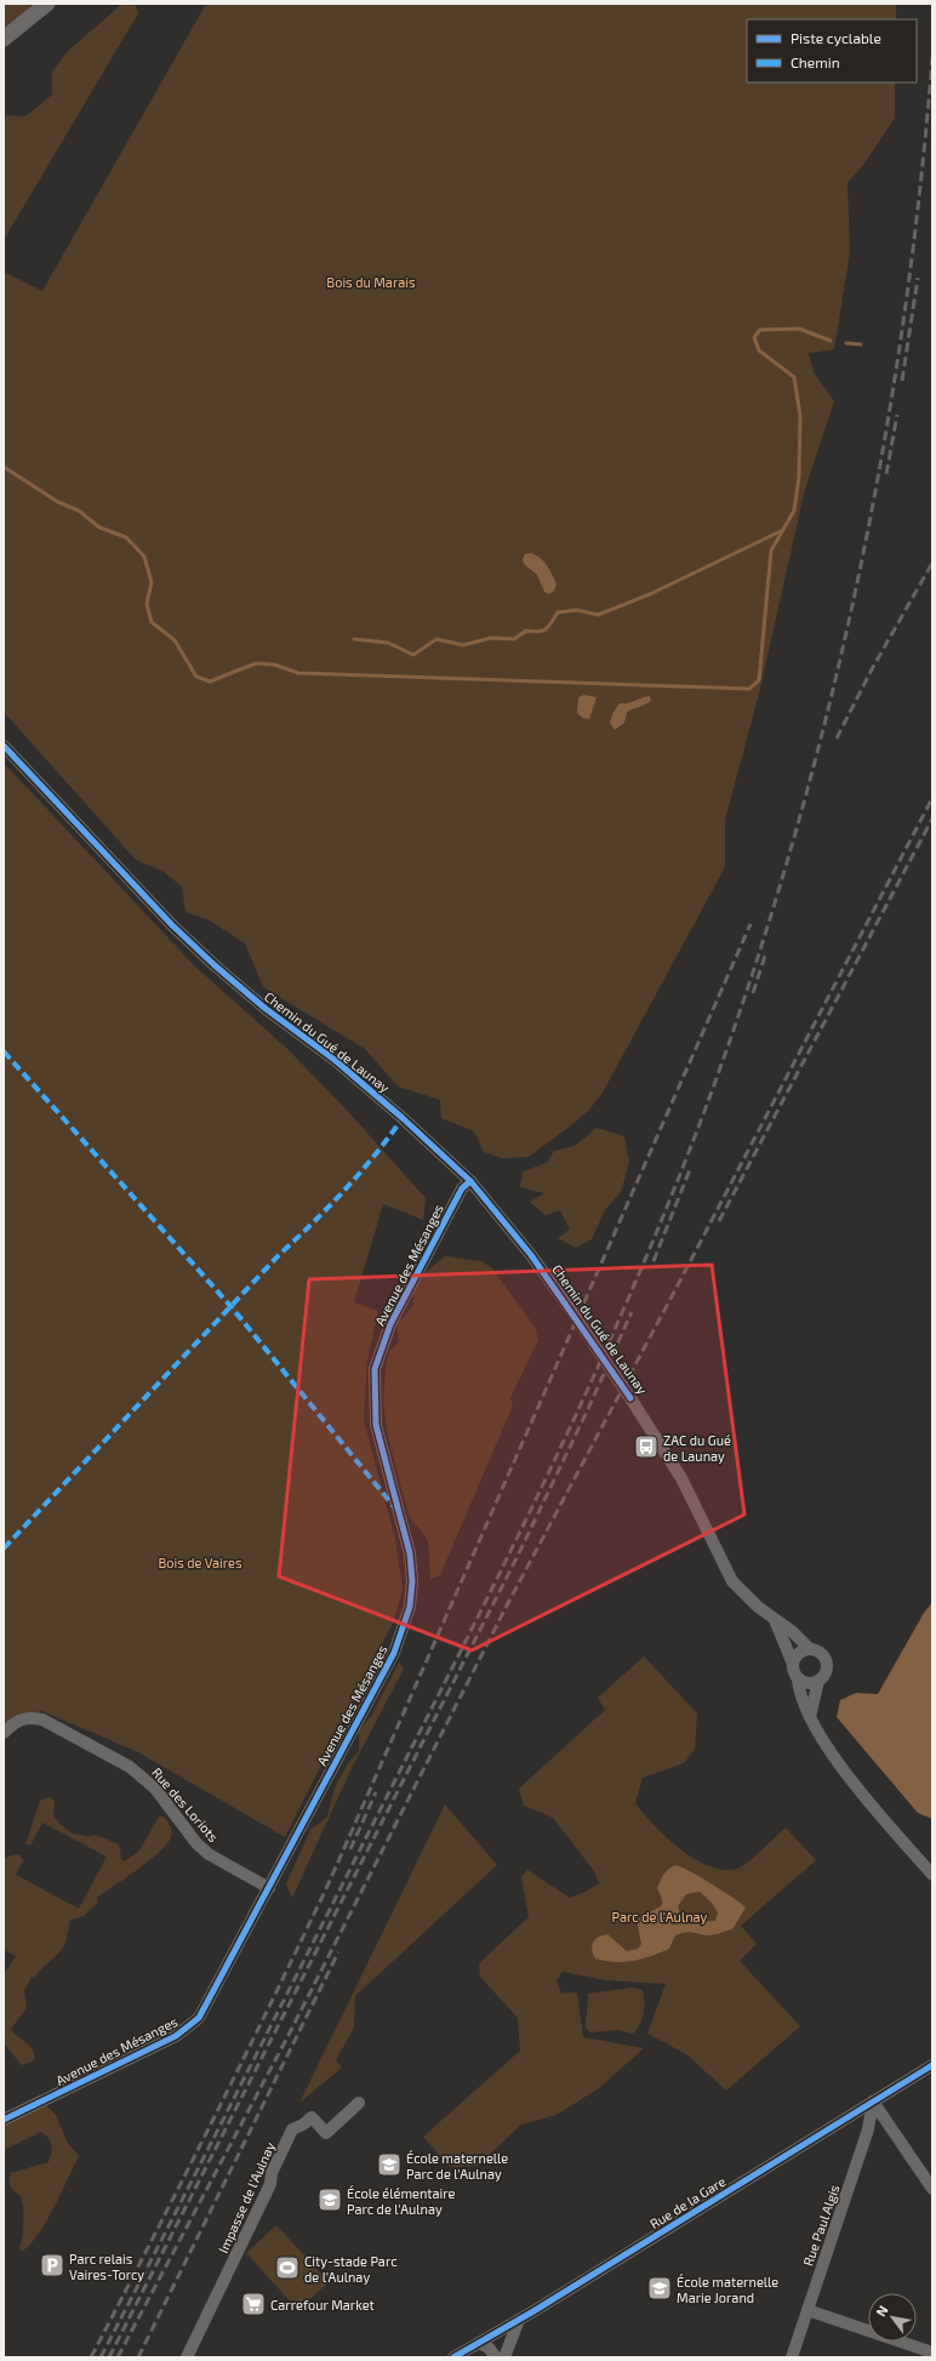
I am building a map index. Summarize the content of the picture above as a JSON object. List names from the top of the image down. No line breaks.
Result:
{"streets":{"street":["Chemin du Gué de Launay","Avenue des Mésanges","Rue des Loriots","Impasse de l'Aulnay","Rue de la Gare","Rue Paul Algis"]},"crossings":[["Chemin du Gué de Launay","Avenue des Mésanges"],["Avenue des Mésanges","Rue des Loriots"],["Rue de la Gare","Rue Paul Algis"]],"parks":["Bois du Marais","Bois de Vaires","Parc de l'Aulnay"],"places":{"bus stop":["ZAC du Gué de Launay"],"school or university":["École maternelle Parc de l'Aulnay","École élémentaire Parc de l'Aulnay","École maternelle Marie Jorand"],"parking":["Parc relais Vaires-Torcy"],"sports":["City-stade Parc de l'Aulnay"],"supermarket":["Carrefour Market"]},"legend":["Piste cyclable","Chemin"],"north":"top left"}
